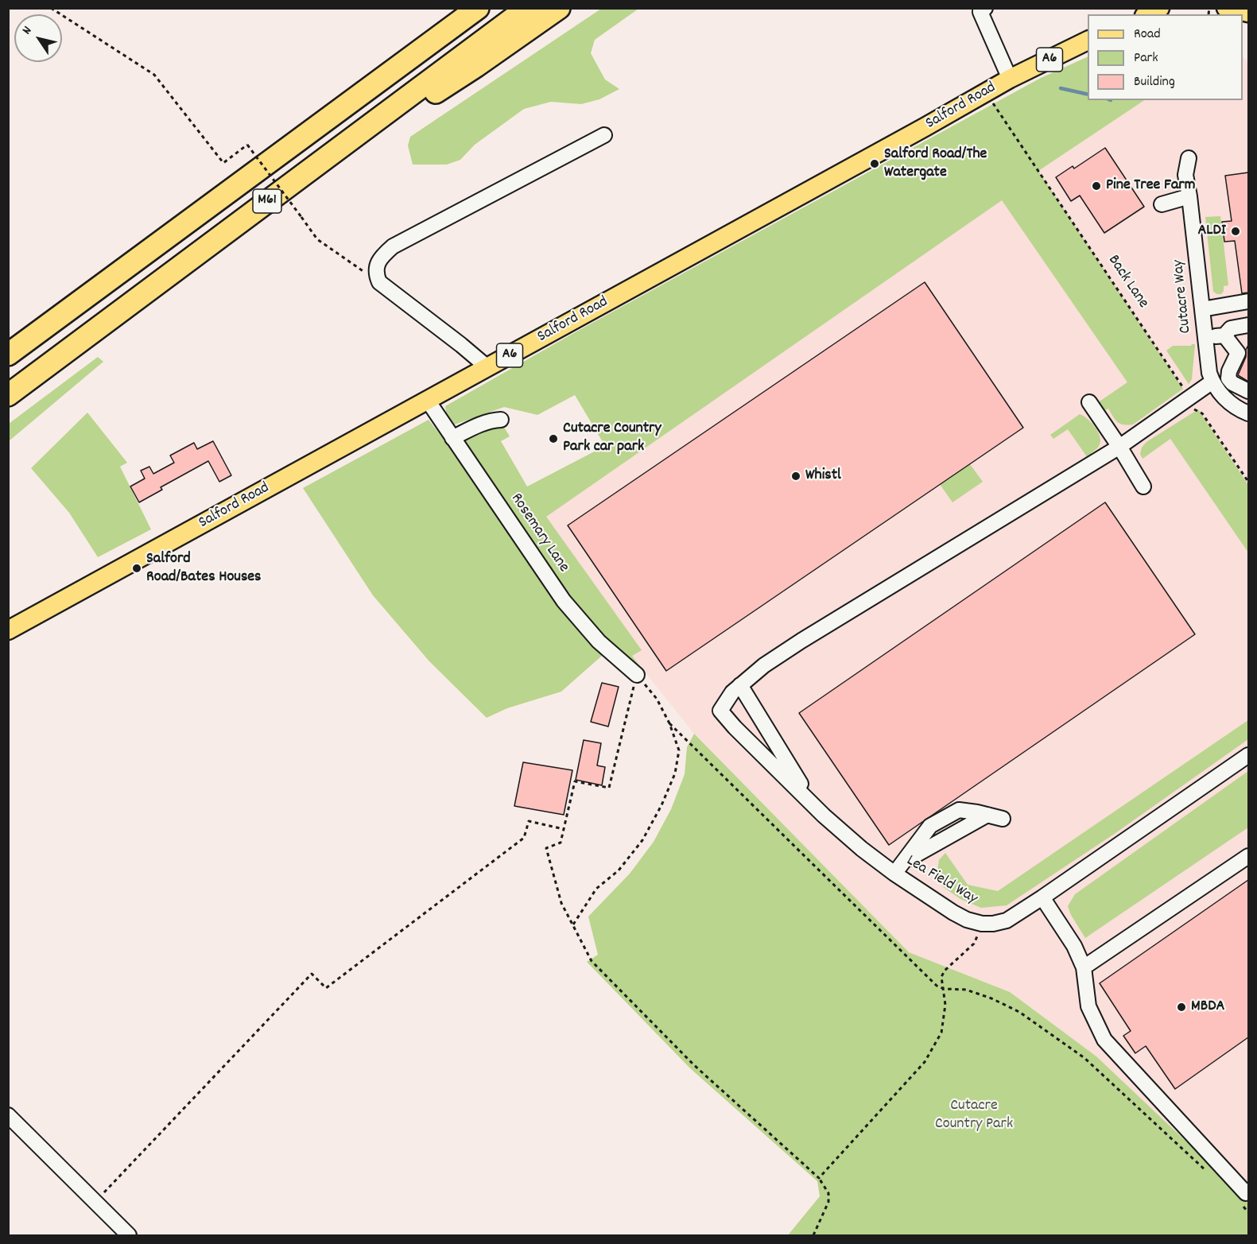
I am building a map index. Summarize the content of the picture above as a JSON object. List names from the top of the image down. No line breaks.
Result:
{"streets":{"highway":["M61"],"main road":["A6","Salford Road"],"street":["Cutacre Way","Rosemary Lane","Lea Field Way"],"path":["Back Lane"]},"crossings":[["Salford Road","Back Lane"],["Salford Road","Rosemary Lane"]],"parks":["Cutacre Country Park"],"places":["Salford Road/The Watergate","Pine Tree Farm","ALDI","Cutacre Country Park car park","Whistl","Salford Road/Bates Houses","MBDA"],"legend":["Road","Park","Building"],"north":"top left"}
